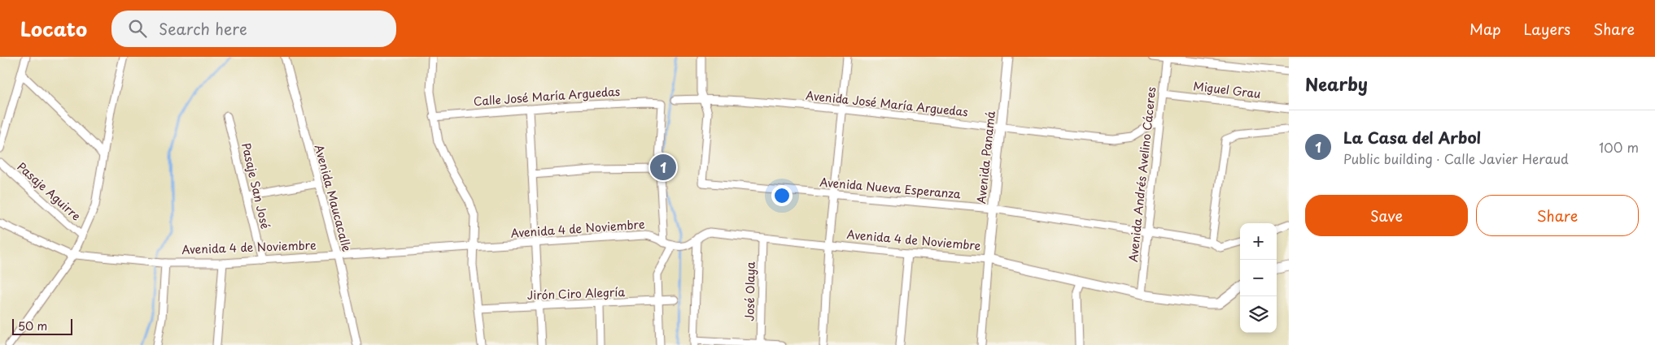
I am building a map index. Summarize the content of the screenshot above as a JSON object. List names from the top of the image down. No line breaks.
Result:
{"streets":{"street":["Miguel Grau","Calle José María Arguedas","Avenida José María Arguedas","Avenida Panamá","Avenida Andrés Avelino Cáceres","Pasaje San José","Avenida Nueva Esperanza","Pasaje Aguirre","Avenida Maucacalle","Avenida 4 de Noviembre","José Olaya","Jirón Ciro Alegría"]},"crossings":[["Miguel Grau","Avenida Andrés Avelino Cáceres"],["Avenida José María Arguedas","Avenida Panamá"],["Avenida José María Arguedas","Avenida Andrés Avelino Cáceres"],["Avenida José María Arguedas","Avenida Nueva Esperanza"],["Avenida Panamá","Avenida Nueva Esperanza"],["Avenida Panamá","Avenida 4 de Noviembre"],["Avenida Andrés Avelino Cáceres","Avenida Nueva Esperanza"],["Avenida Andrés Avelino Cáceres","Avenida 4 de Noviembre"],["Pasaje San José","Avenida 4 de Noviembre"],["Avenida Maucacalle","Avenida 4 de Noviembre"],["Avenida 4 de Noviembre","José Olaya"]],"scale_bar":"50 m","page":{"header":"Locato","search":"Search here","nav":["Map","Layers","Share"],"heading":"Nearby","list":[{"mark":"1","name":"La Casa del Arbol","note":"Public building · Calle Javier Heraud","value":"100 m"}],"pins":"1","buttons":["Save","Share"],"map_buttons":["+","−"],"scale":"50 m"}}
